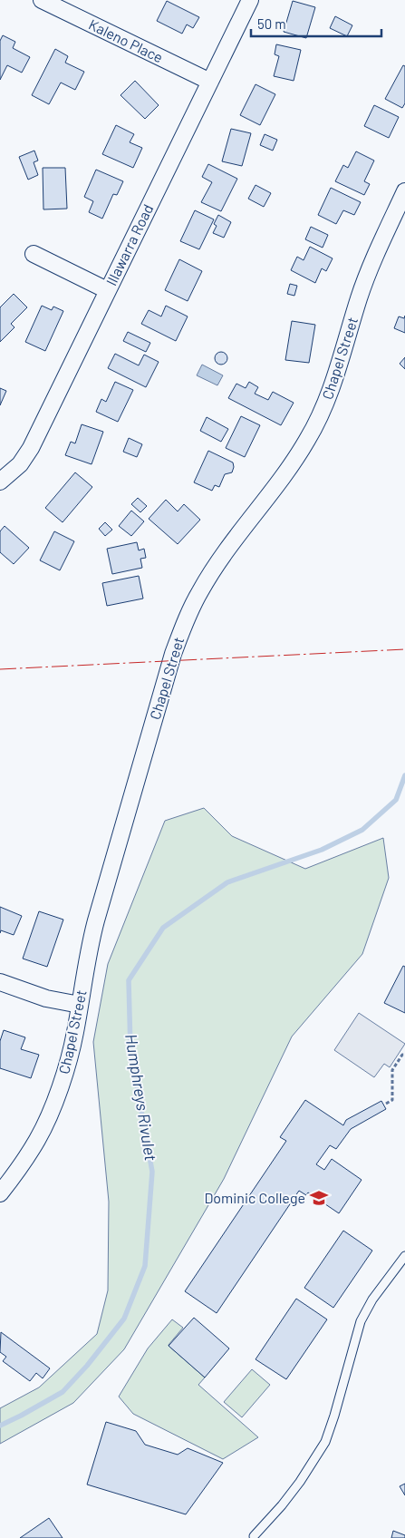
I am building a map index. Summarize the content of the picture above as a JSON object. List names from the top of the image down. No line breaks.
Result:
{"streets":{"street":["Kaleno Place","Illawarra Road","Chapel Street"]},"crossings":[["Kaleno Place","Illawarra Road"]],"water":["Humphreys Rivulet"],"places":{"school or university":["Dominic College"]},"scale_bar":"50 m"}
